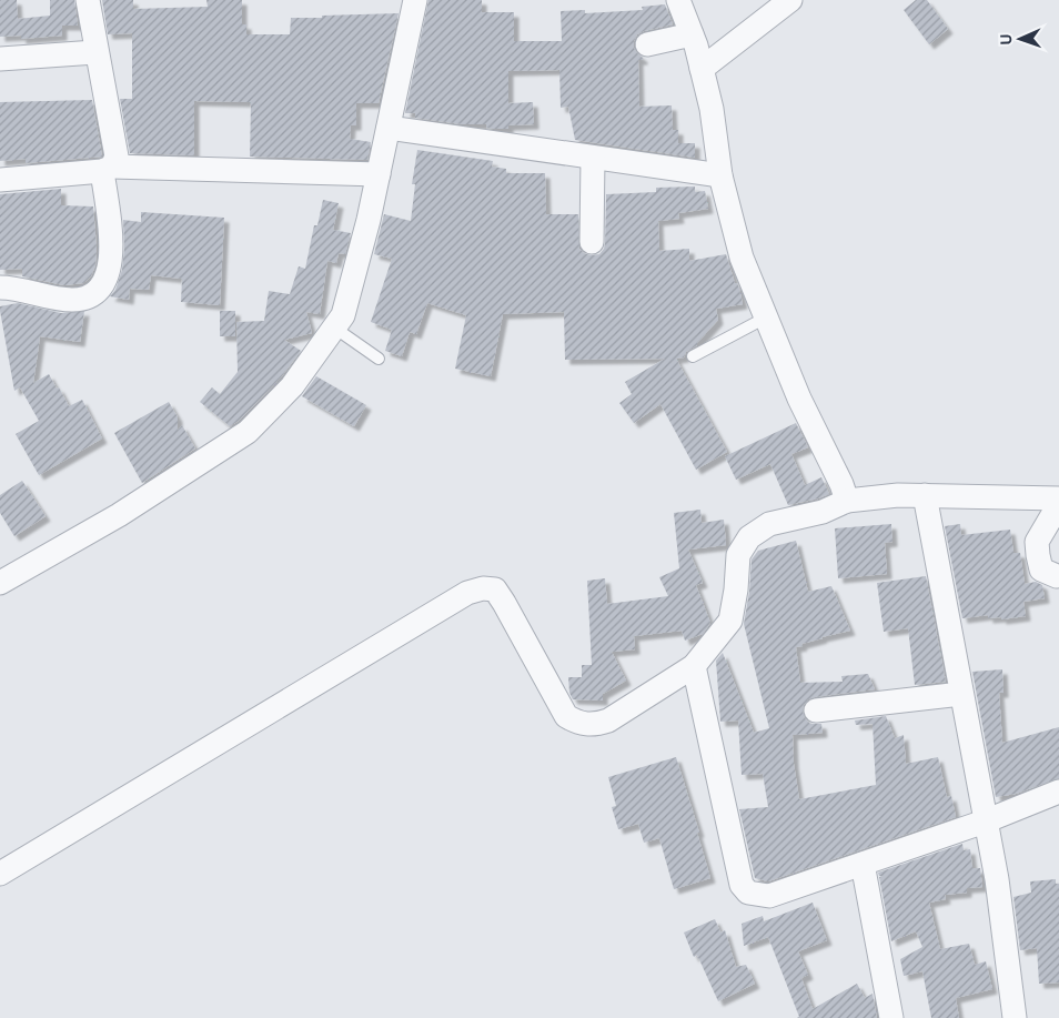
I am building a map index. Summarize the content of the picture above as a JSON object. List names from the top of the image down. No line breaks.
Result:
{"north":"left"}
